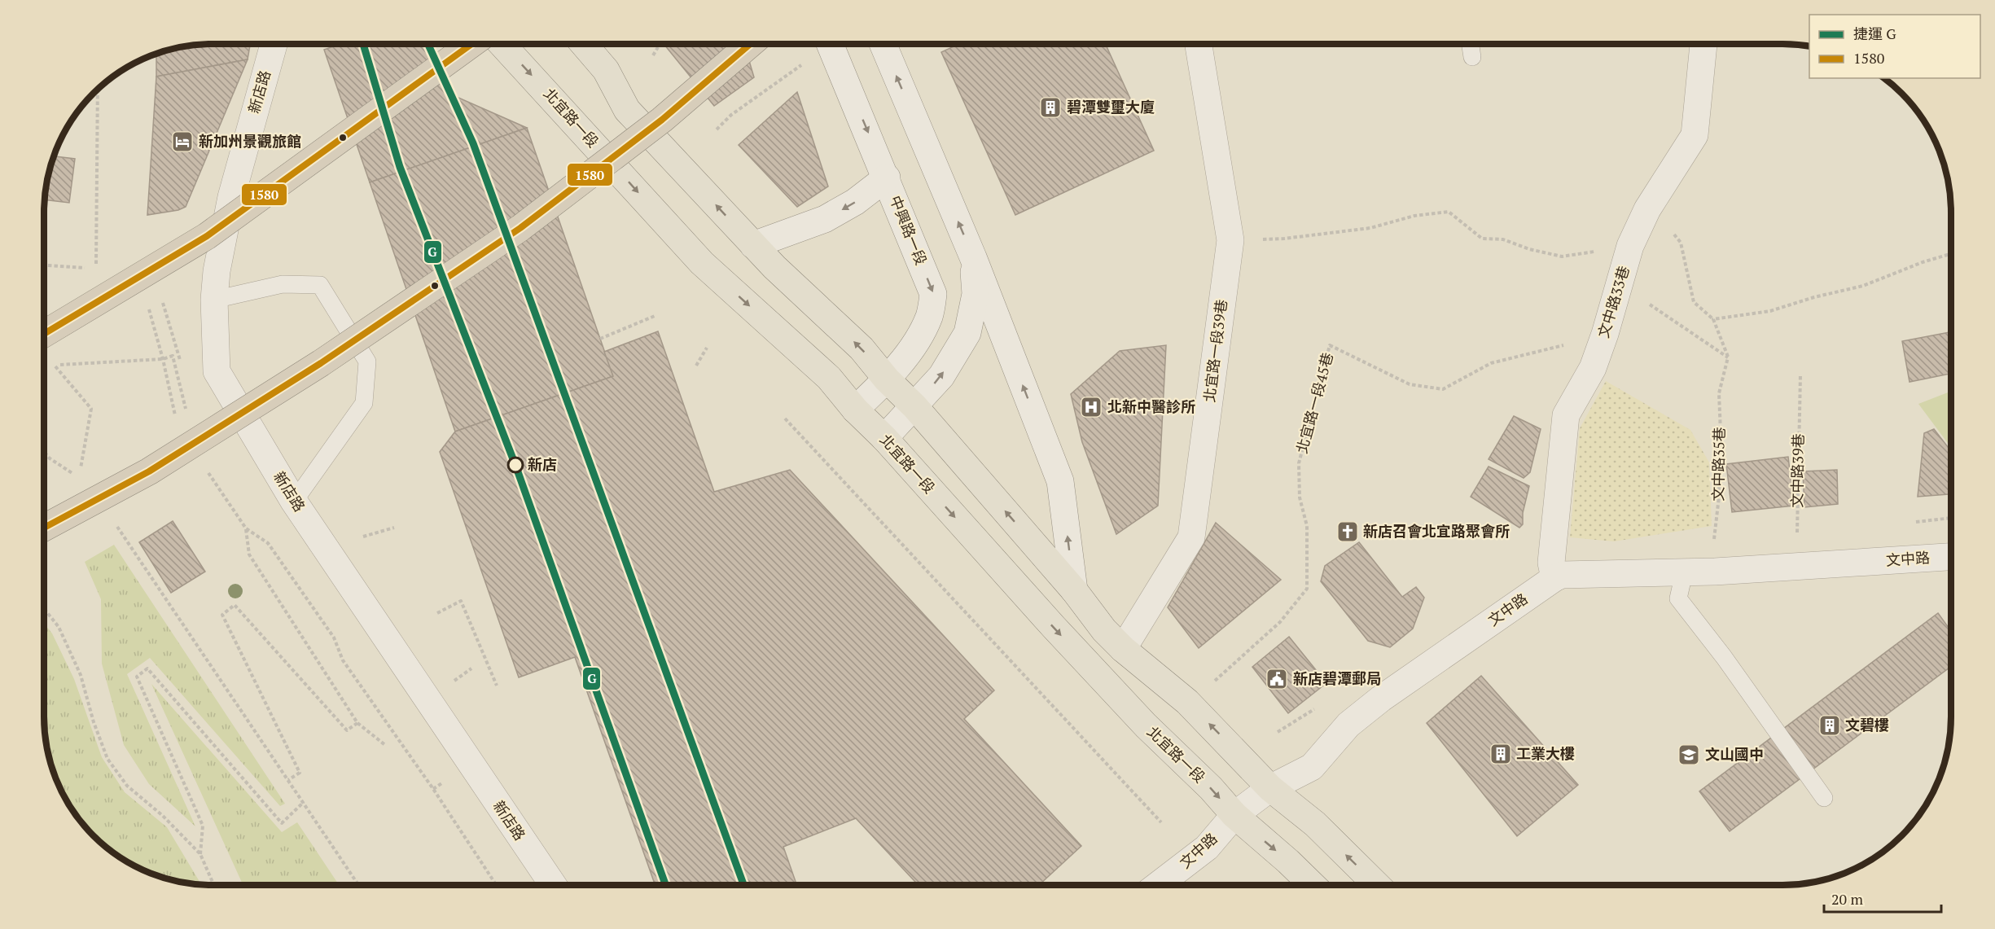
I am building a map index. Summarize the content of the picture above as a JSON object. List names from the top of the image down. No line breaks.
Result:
{"streets":{"main road":["北宜路一段"],"street":["新店路","中興路一段","文中路33巷","北宜路一段39巷","文中路"],"path":["北宜路一段45巷","文中路35巷","文中路39巷"]},"crossings":[["北宜路一段","中興路一段"],["北宜路一段","文中路"],["文中路33巷","北宜路一段45巷"],["文中路33巷","文中路"],["文中路35巷","文中路"],["文中路39巷","文中路"]],"places":{"building":["碧潭雙璽大廈","文碧樓","工業大樓"],"hotel":["新加州景觀旅館"],"hospital":["北新中醫診所"],"other":["新店"],"church":["新店召會北宜路聚會所"],"public building":["新店碧潭郵局"],"school or university":["文山國中"]},"lines":["metro line G","transit line 1580"],"legend":["捷運 G","1580"],"scale_bar":"20 m"}
